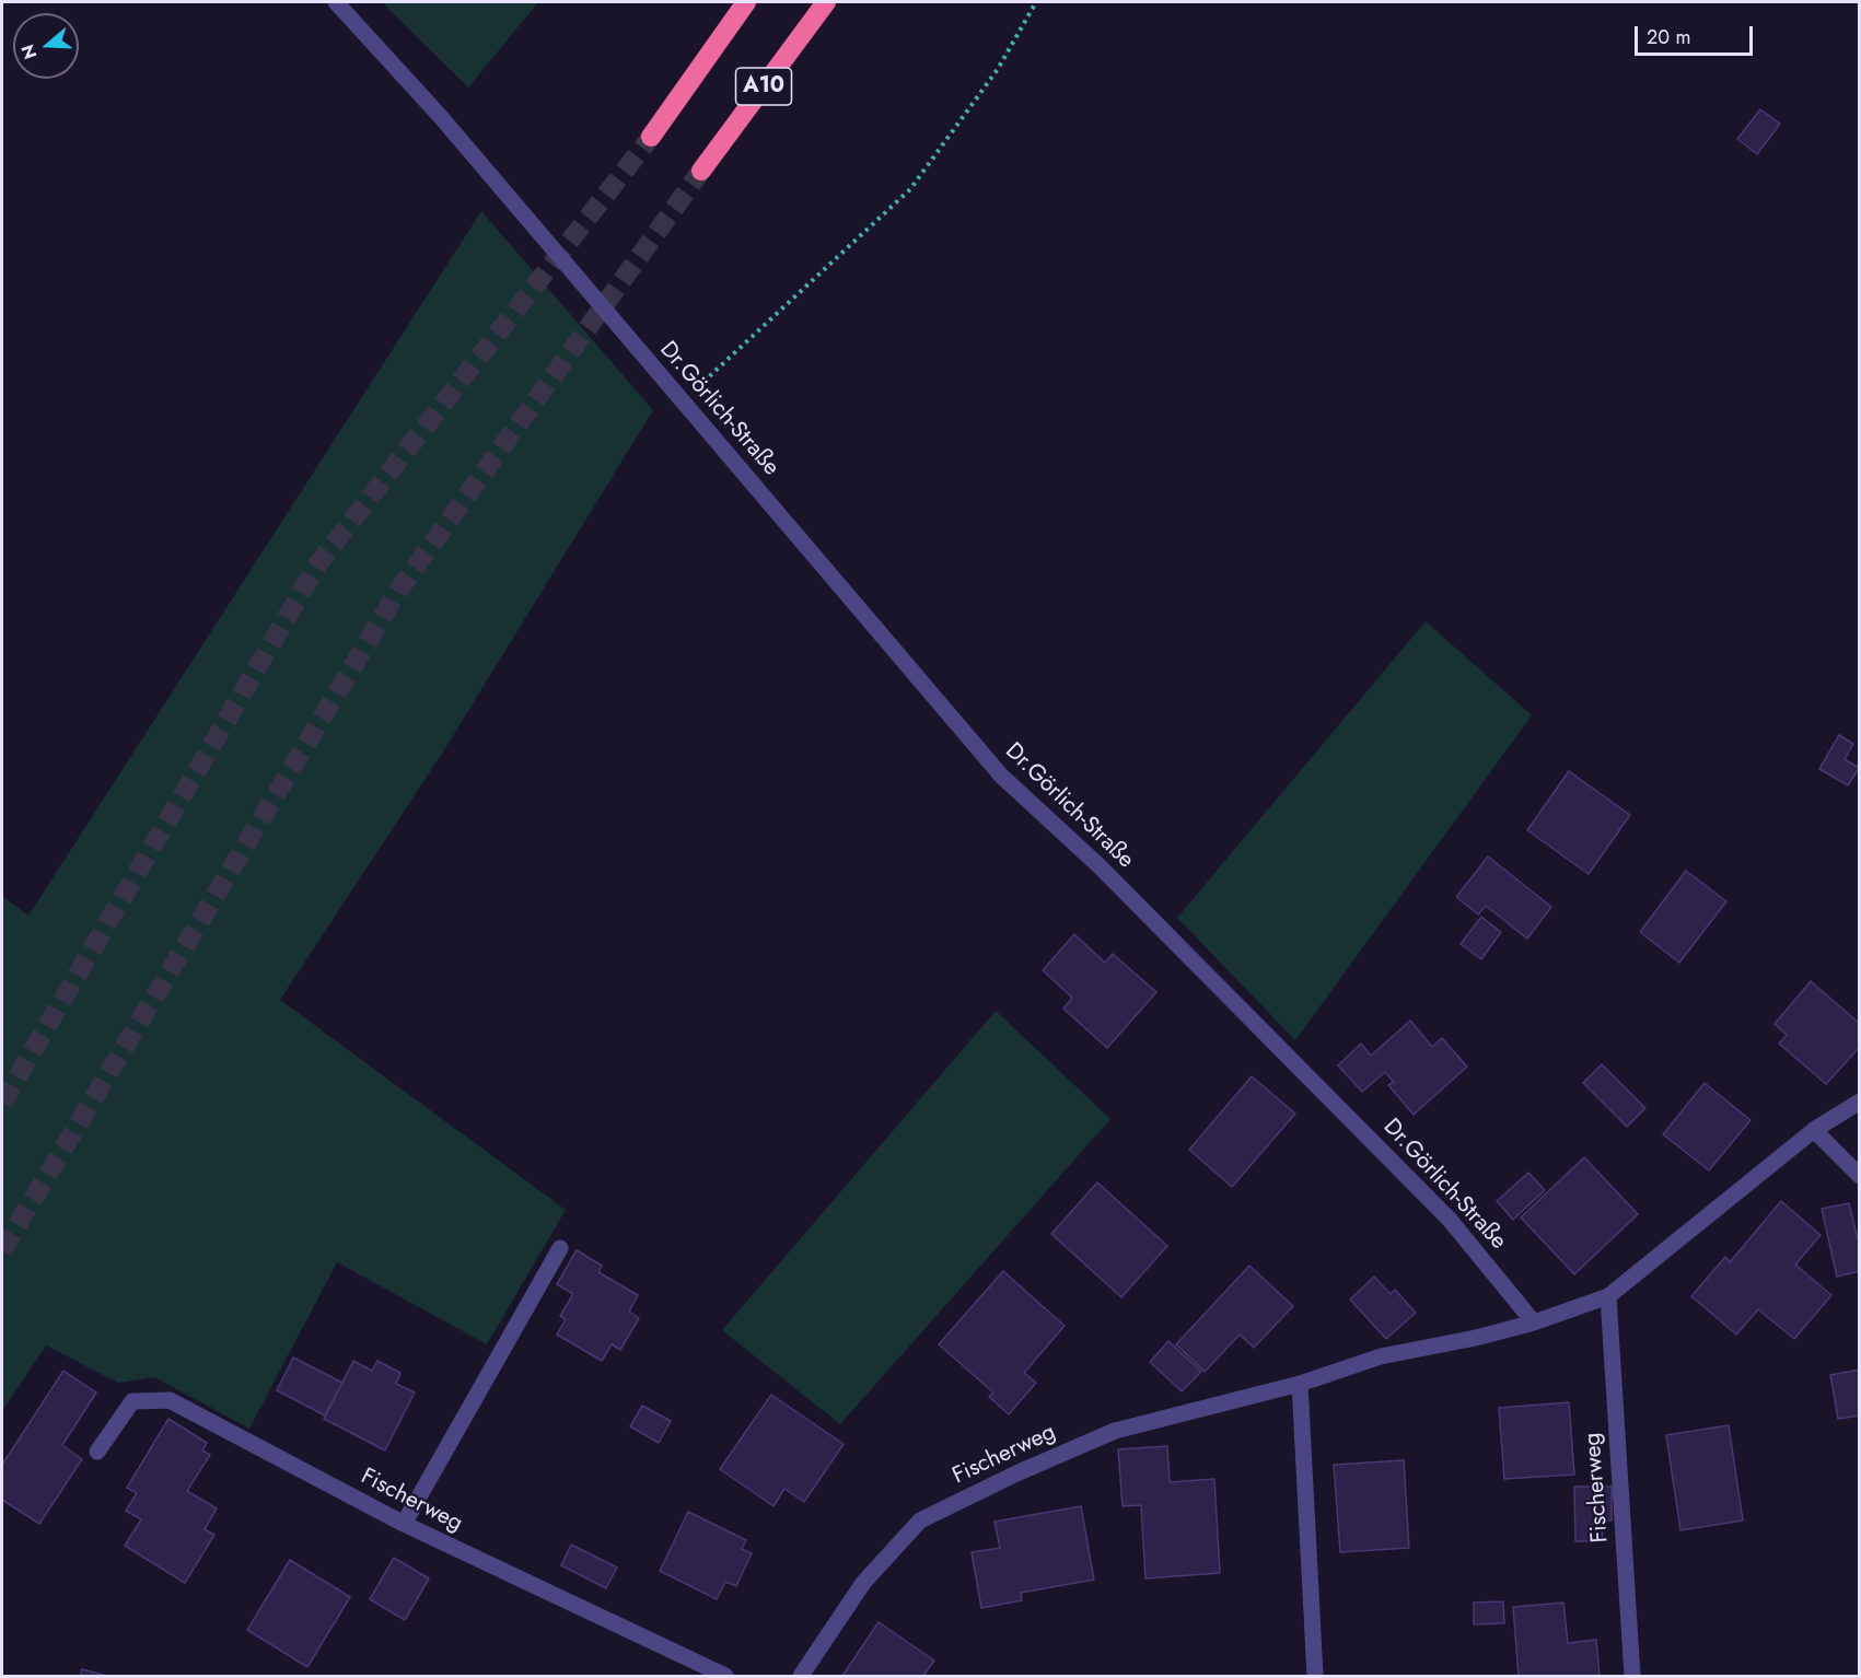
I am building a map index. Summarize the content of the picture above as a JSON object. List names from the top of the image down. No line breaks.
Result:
{"streets":{"highway":["A10"],"street":["Dr.Görlich-Straße","Fischerweg"]},"crossings":[["Dr.Görlich-Straße","Fischerweg"]],"scale_bar":"20 m","north":"left"}
